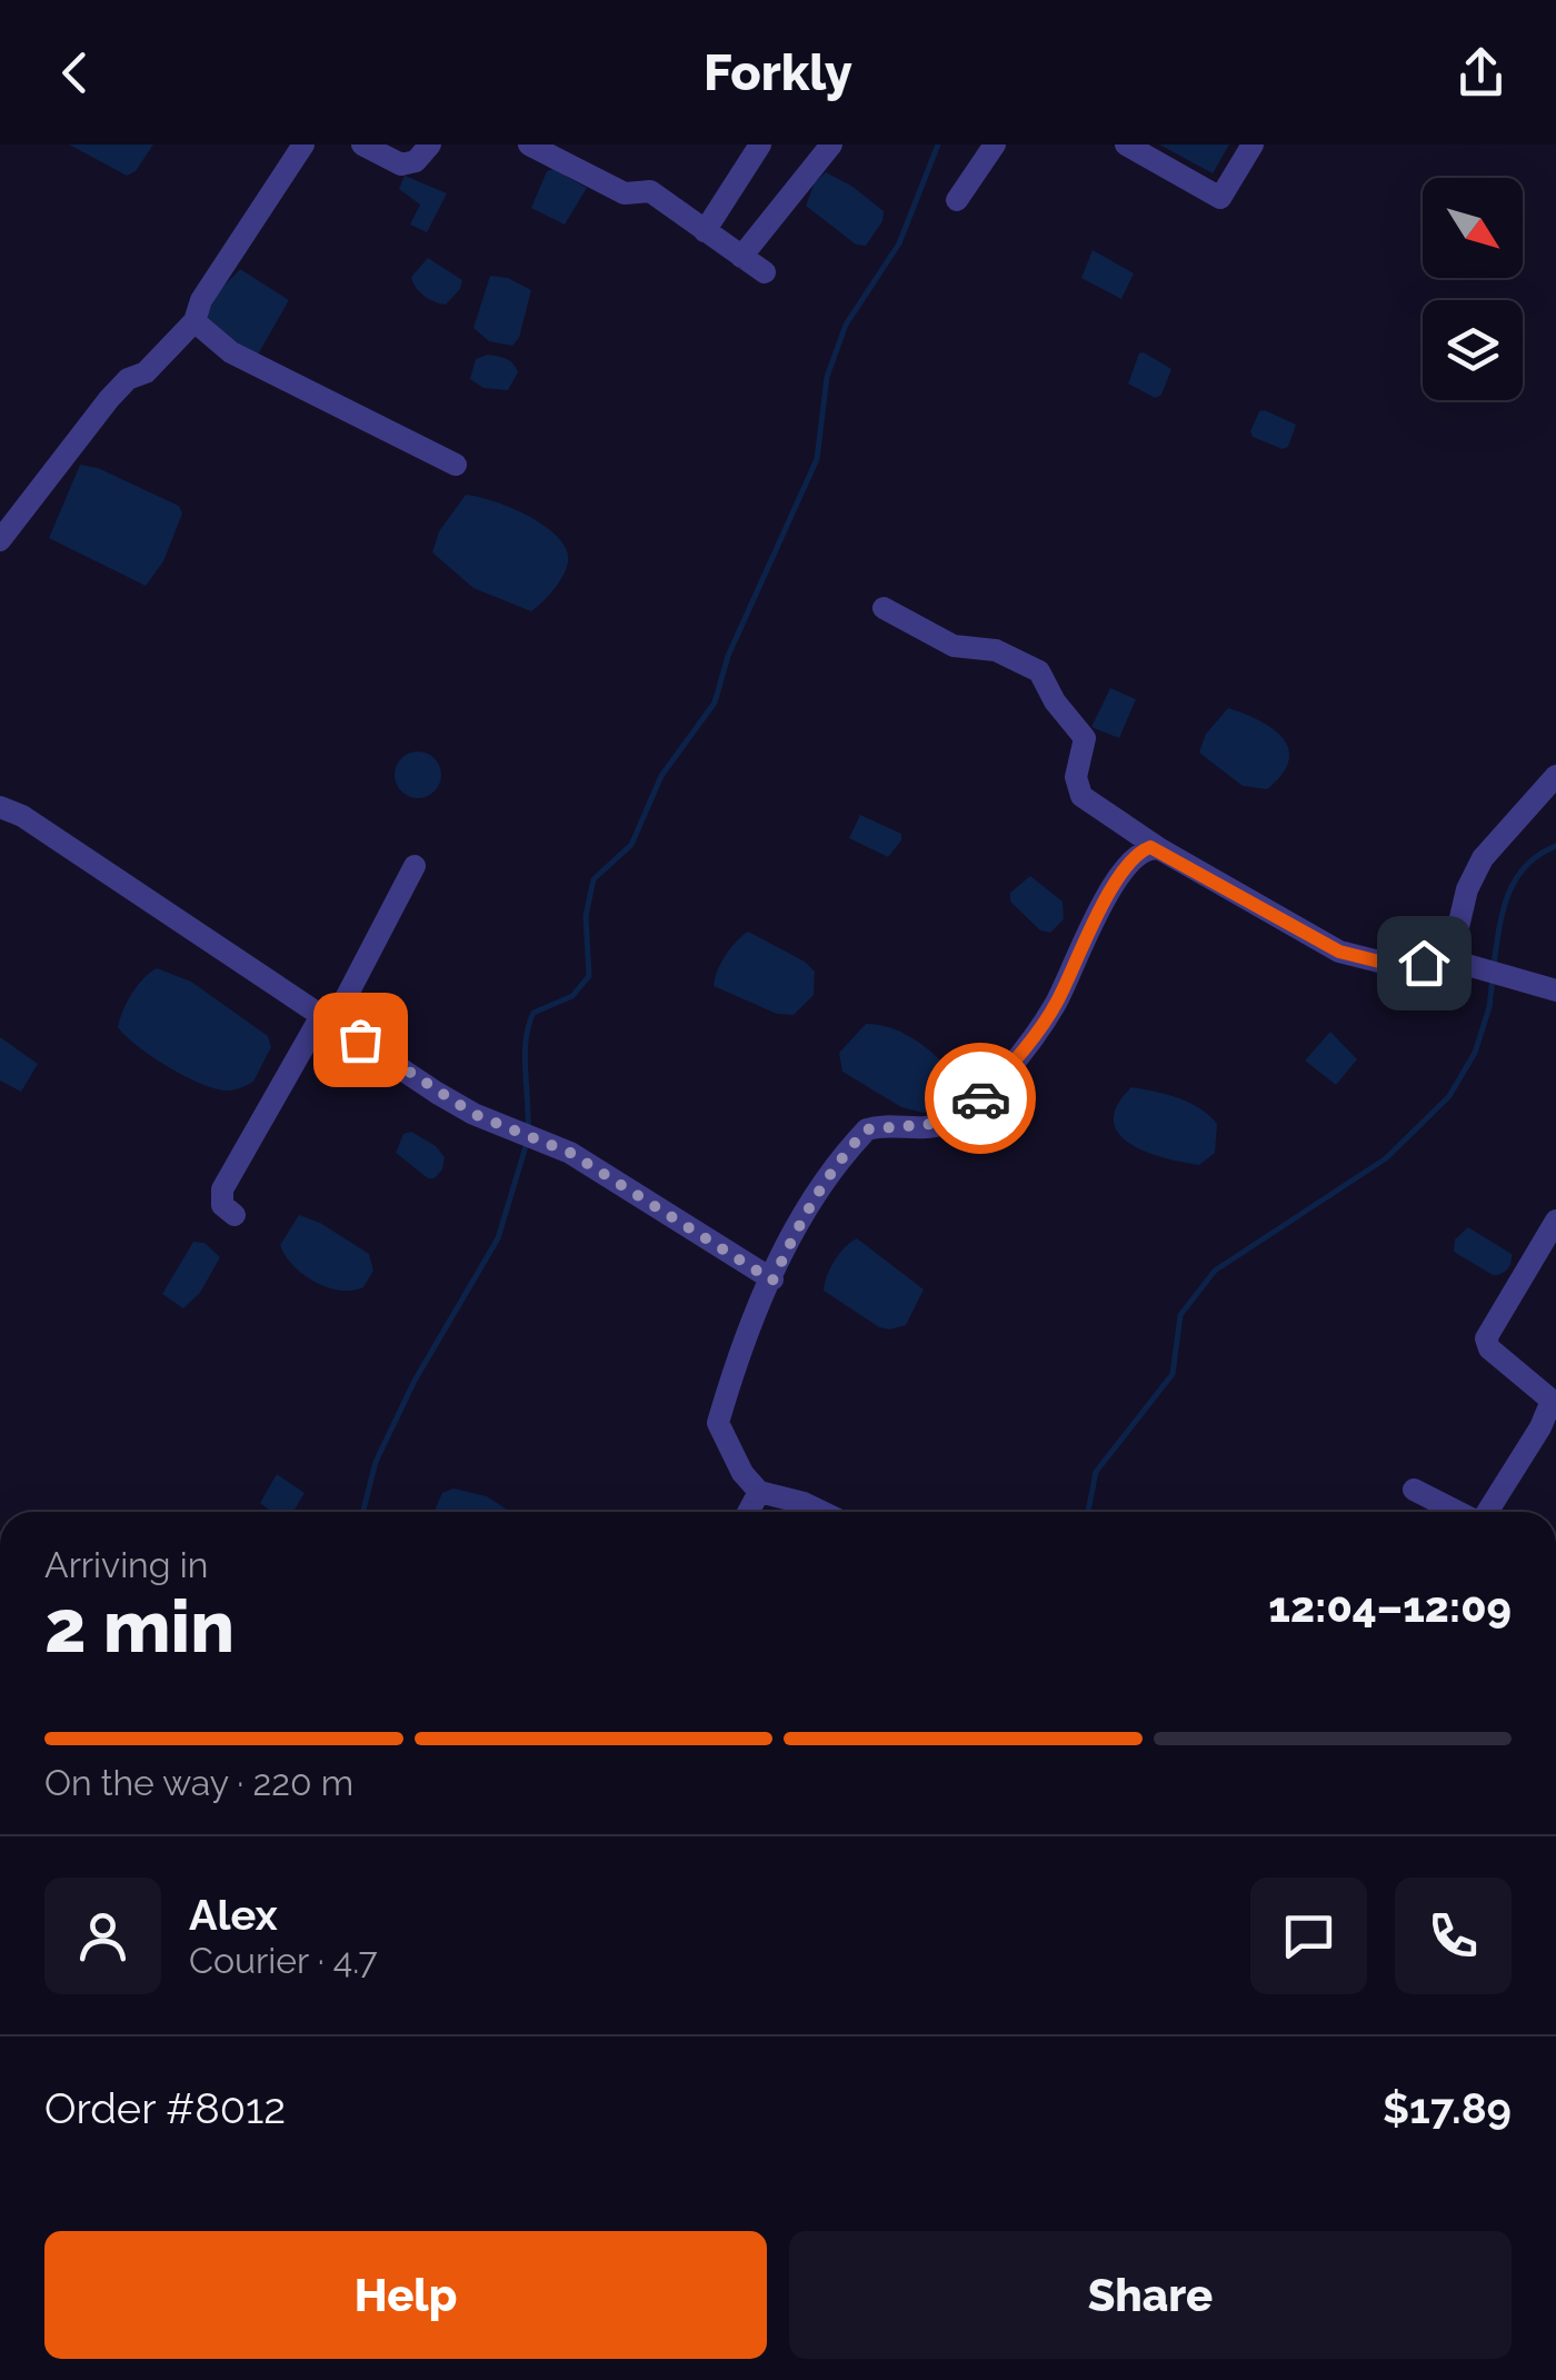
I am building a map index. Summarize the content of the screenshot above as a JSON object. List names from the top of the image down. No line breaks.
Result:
{"north":"bottom right","page":{"header":"Forkly","heading":["2 min","Arriving in","12:04–12:09"],"panel":["Alex","Courier · 4.7","Order #8012","$17.89"],"bar":"On the way · 220 m","buttons":["Help","Share"]}}
